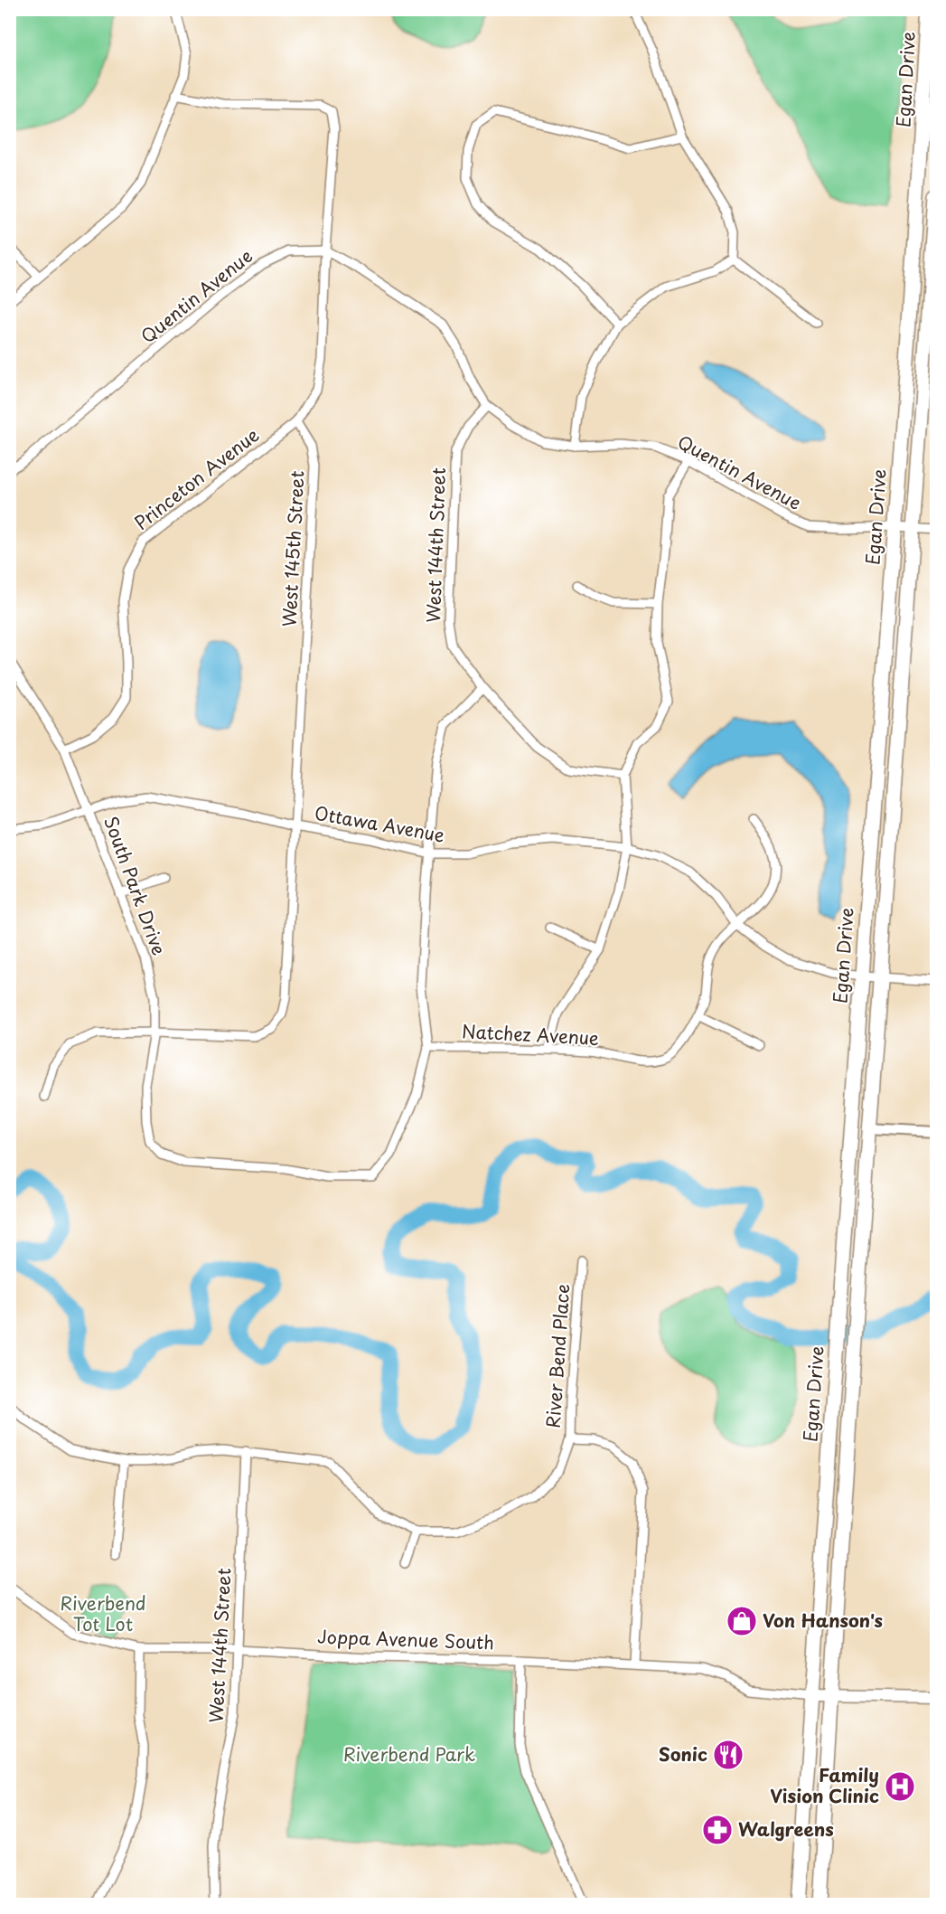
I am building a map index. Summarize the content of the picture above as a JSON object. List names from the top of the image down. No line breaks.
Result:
{"streets":{"highway":["Egan Drive"],"street":["Quentin Avenue","Princeton Avenue","West 144th Street","West 145th Street","Ottawa Avenue","South Park Drive","Natchez Avenue","River Bend Place","Joppa Avenue South"]},"crossings":[["Egan Drive","Quentin Avenue"],["Egan Drive","Ottawa Avenue"],["Egan Drive","Joppa Avenue South"],["Quentin Avenue","West 144th Street"],["Princeton Avenue","West 145th Street"],["Princeton Avenue","South Park Drive"],["West 144th Street","Joppa Avenue South"],["West 145th Street","Ottawa Avenue"],["West 145th Street","South Park Drive"],["Ottawa Avenue","South Park Drive"],["South Park Drive","Natchez Avenue"],["River Bend Place","Joppa Avenue South"]],"parks":["Riverbend Tot Lot","Riverbend Park"],"places":{"shop":["Von Hanson's"],"restaurant":["Sonic"],"hospital":["Family Vision Clinic"],"pharmacy":["Walgreens"]}}
